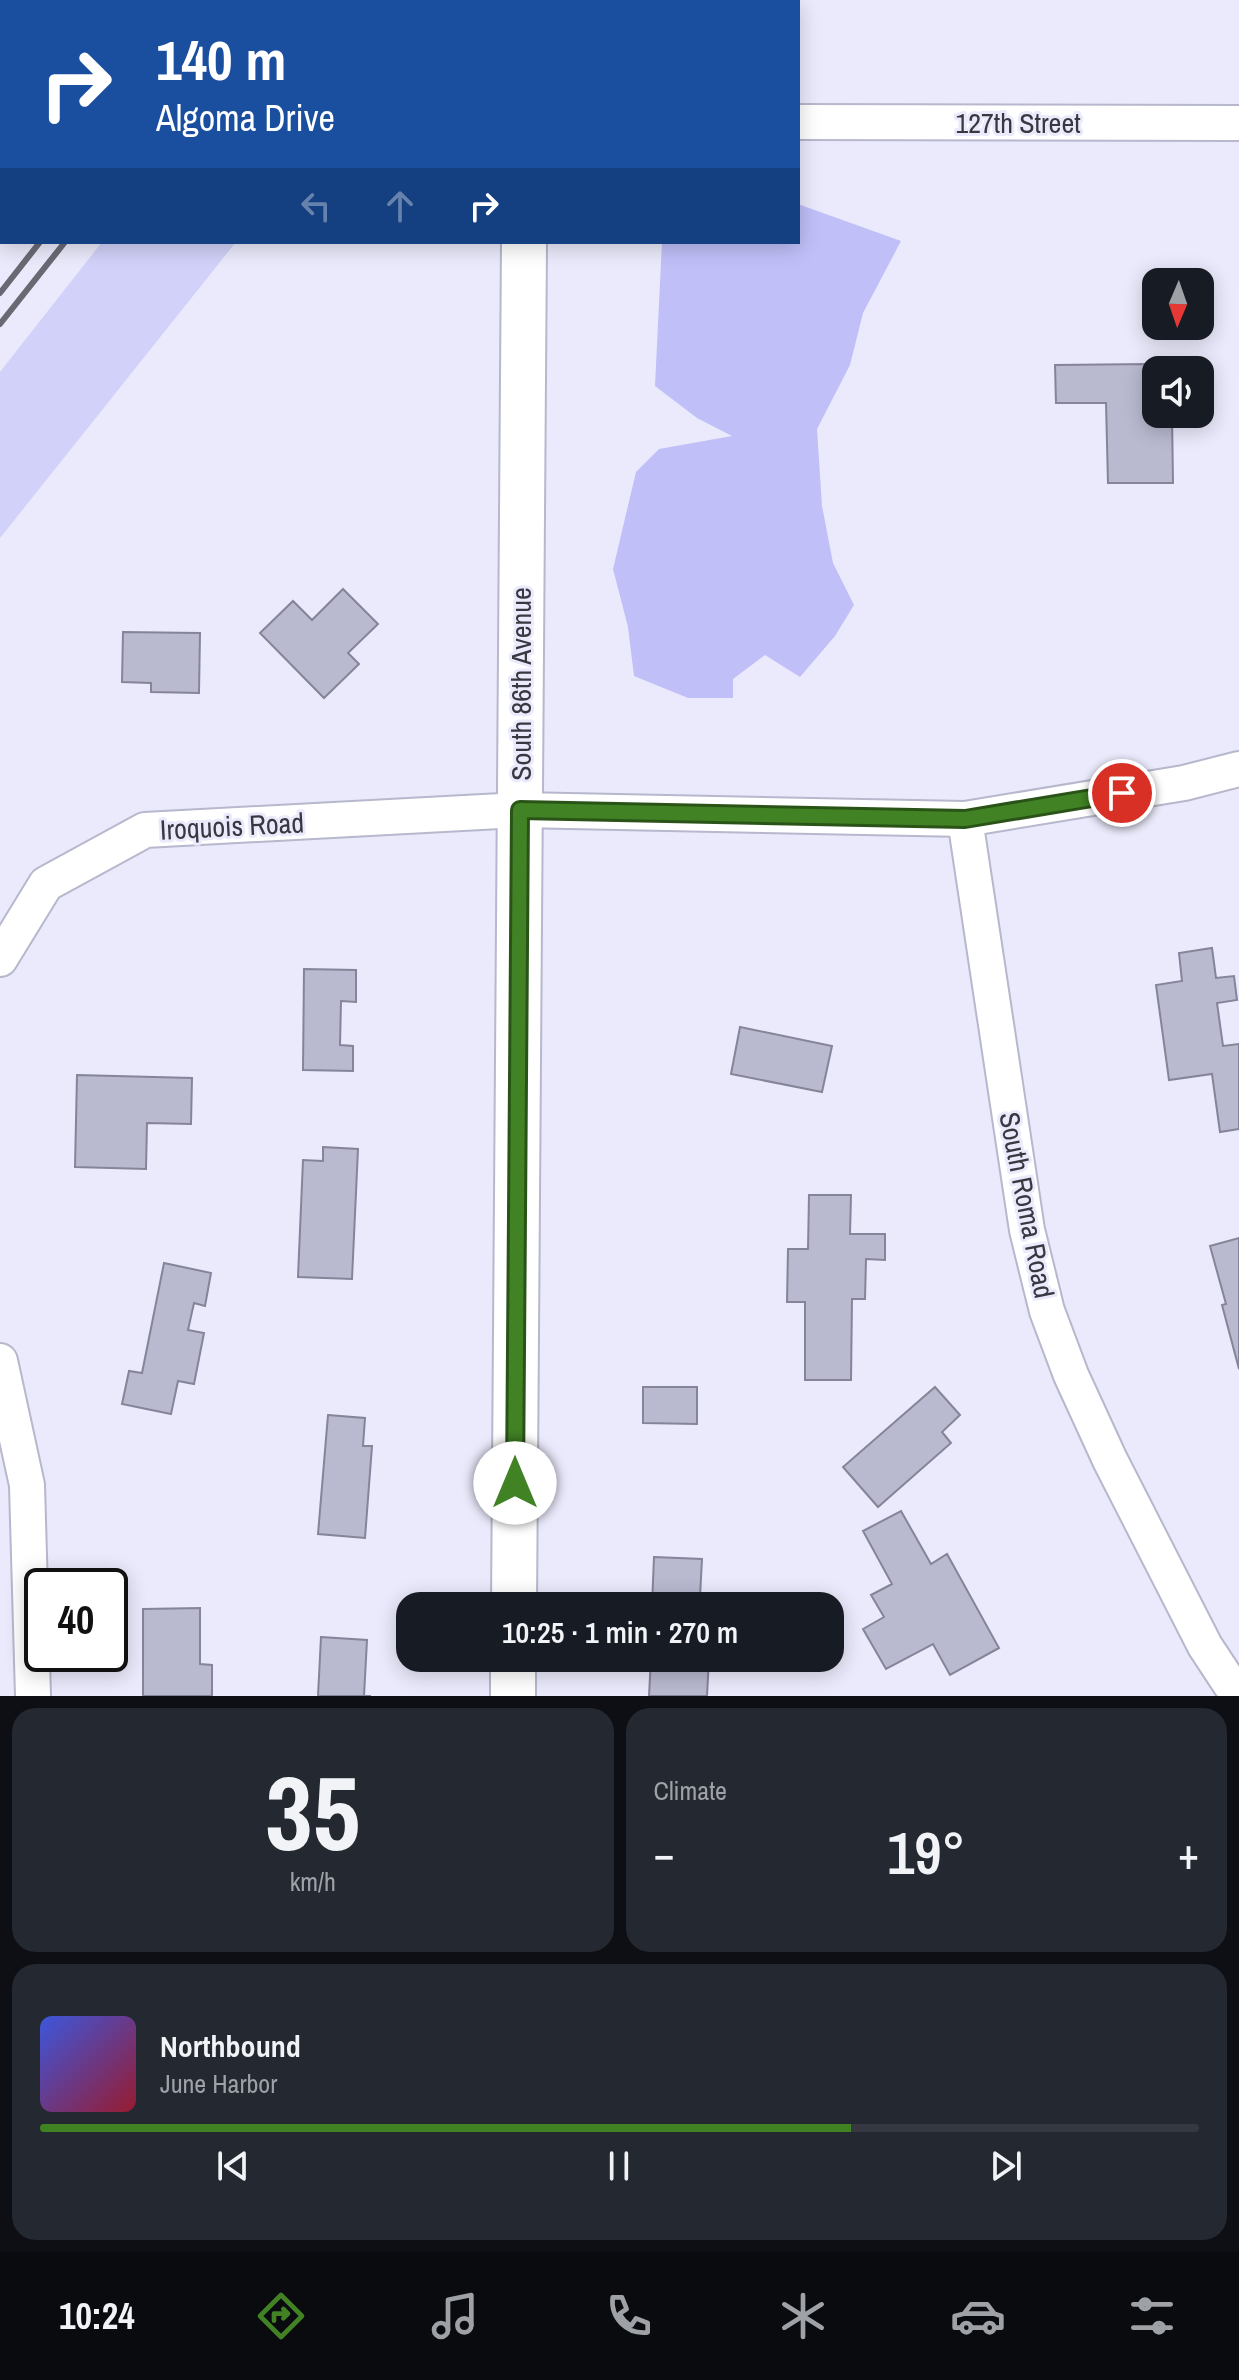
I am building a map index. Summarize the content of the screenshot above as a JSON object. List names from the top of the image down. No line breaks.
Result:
{"streets":{"street":["127th Street","South 86th Avenue","Iroquois Road","South Roma Road"]},"crossings":[["South 86th Avenue","Iroquois Road"],["Iroquois Road","South Roma Road"]],"north":"bottom","page":{"turn":["140 m","Algoma Drive"],"limit":"40","trip":"10:25 · 1 min · 270 m","tile":[["35","km/h"],"Climate"],"heat":["−","19°","+"],"song":["Northbound","June Harbor"],"tabs":"10:24"}}
